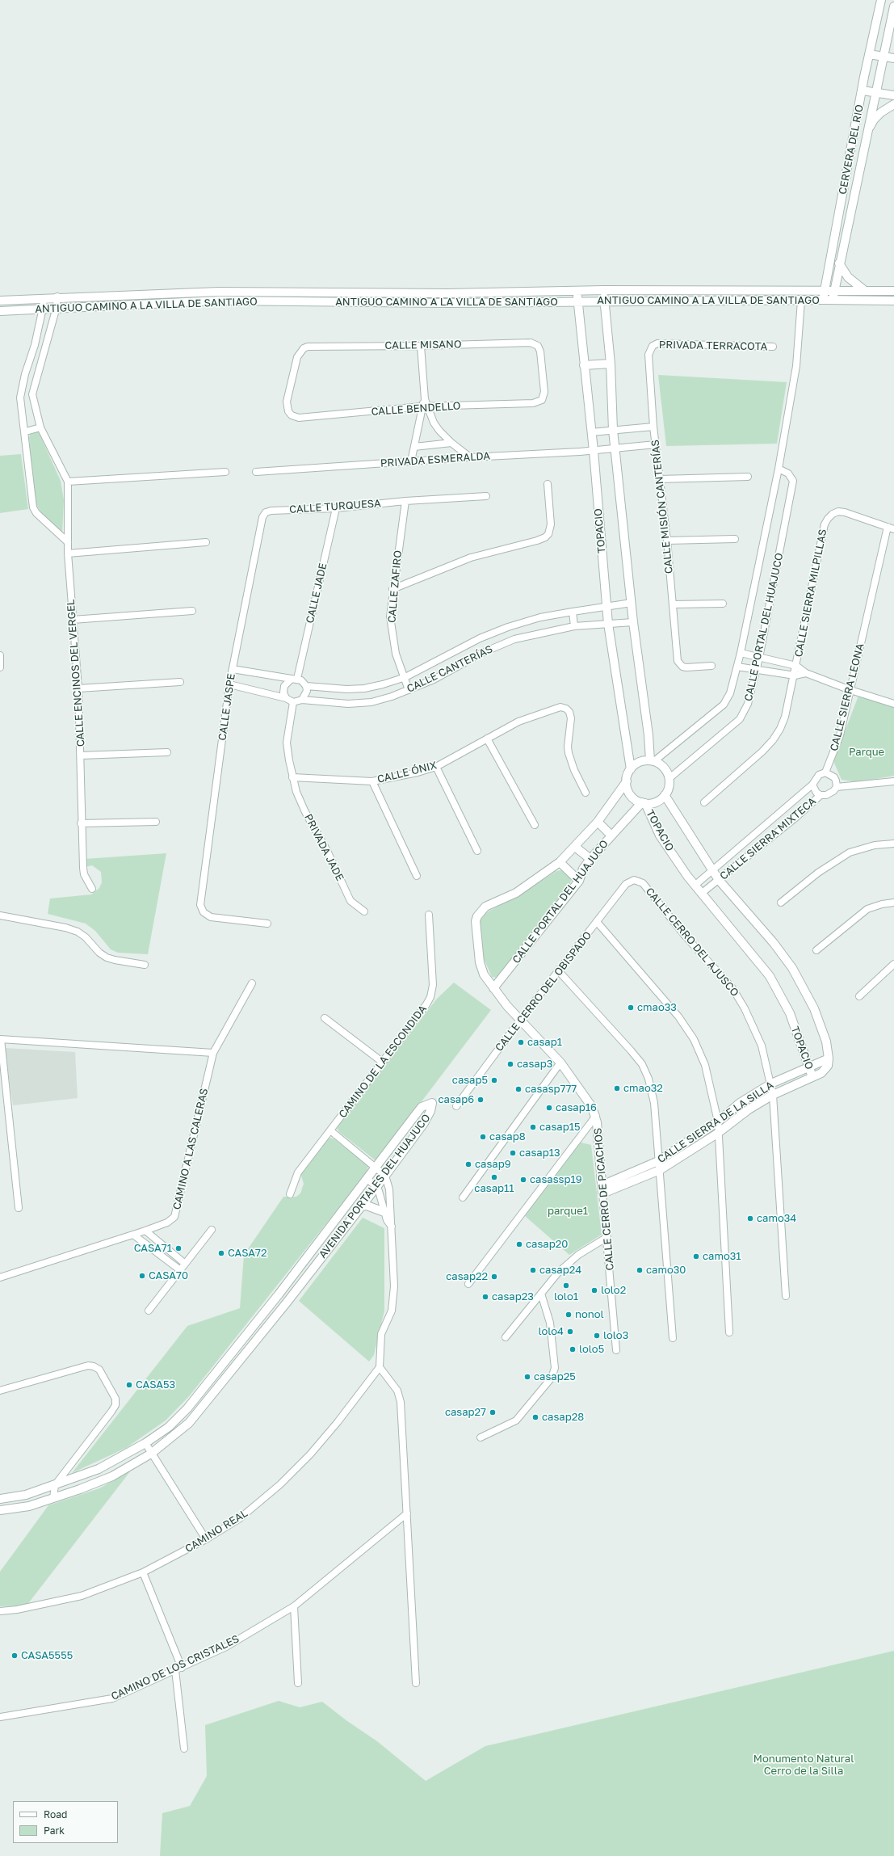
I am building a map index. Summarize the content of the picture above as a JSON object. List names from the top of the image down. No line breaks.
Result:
{"streets":{"street":["CERVERA DEL RIO","ANTIGUO CAMINO A LA VILLA DE SANTIAGO","CALLE MISANO","PRIVADA TERRACOTA","CALLE BENDELLO","PRIVADA ESMERALDA","CALLE TURQUESA","CALLE MISIÓN CANTERÍAS","TOPACIO","CALLE ZAFIRO","CALLE JADE","CALLE SIERRA MILPILLAS","CALLE PORTAL DEL HUAJUCO","CALLE CANTERÍAS","CALLE ENCINOS DEL VERGEL","CALLE SIERRA LEONA","CALLE JASPE","CALLE ÓNIX","CALLE SIERRA MIXTECA","PRIVADA JADE","CALLE CERRO DEL AJUSCO","CALLE CERRO DEL OBISPADO","CAMINO DE LA ESCONDIDA","CALLE SIERRA DE LA SILLA","CAMINO A LAS CALERAS","AVENIDA PORTALES DEL HUAJUCO","CALLE CERRO DE PICACHOS","CAMINO REAL","CAMINO DE LOS CRISTALES"]},"crossings":[["CERVERA DEL RIO","ANTIGUO CAMINO A LA VILLA DE SANTIAGO"],["ANTIGUO CAMINO A LA VILLA DE SANTIAGO","TOPACIO"],["ANTIGUO CAMINO A LA VILLA DE SANTIAGO","CALLE PORTAL DEL HUAJUCO"],["ANTIGUO CAMINO A LA VILLA DE SANTIAGO","CALLE ENCINOS DEL VERGEL"],["CALLE MISANO","CALLE BENDELLO"],["PRIVADA TERRACOTA","CALLE MISIÓN CANTERÍAS"],["PRIVADA ESMERALDA","CALLE MISIÓN CANTERÍAS"],["PRIVADA ESMERALDA","TOPACIO"],["CALLE TURQUESA","CALLE ZAFIRO"],["CALLE TURQUESA","CALLE JADE"],["CALLE TURQUESA","CALLE JASPE"],["TOPACIO","CALLE PORTAL DEL HUAJUCO"],["TOPACIO","CALLE CANTERÍAS"],["TOPACIO","CALLE SIERRA LEONA"],["TOPACIO","CALLE SIERRA MIXTECA"],["TOPACIO","CALLE SIERRA DE LA SILLA"],["CALLE ZAFIRO","CALLE CANTERÍAS"],["CALLE JADE","CALLE CANTERÍAS"],["CALLE SIERRA MILPILLAS","CALLE SIERRA LEONA"],["CALLE PORTAL DEL HUAJUCO","CALLE CERRO DE PICACHOS"],["CALLE SIERRA LEONA","CALLE SIERRA MIXTECA"],["CALLE ÓNIX","PRIVADA JADE"],["CALLE CERRO DEL AJUSCO","CALLE CERRO DEL OBISPADO"],["CALLE CERRO DEL AJUSCO","CALLE SIERRA DE LA SILLA"],["CALLE CERRO DEL OBISPADO","CALLE CERRO DE PICACHOS"],["CALLE SIERRA DE LA SILLA","CALLE CERRO DE PICACHOS"]],"parks":["Parque","parque1","Monumento Natural Cerro de la Silla"],"places":["cmao33","casap1","casap3","casap5","cmao32","casasp777","casap6","casap16","casap15","casap8","casap13","casap9","casap11","casassp19","camo34","casap20","CASA71","CASA72","camo31","casap24","camo30","CASA70","casap22","lolo1","lolo2","casap23","nonol","lolo4","lolo3","lolo5","casap25","CASA53","casap27","casap28","CASA5555"],"legend":["Road","Park"]}
